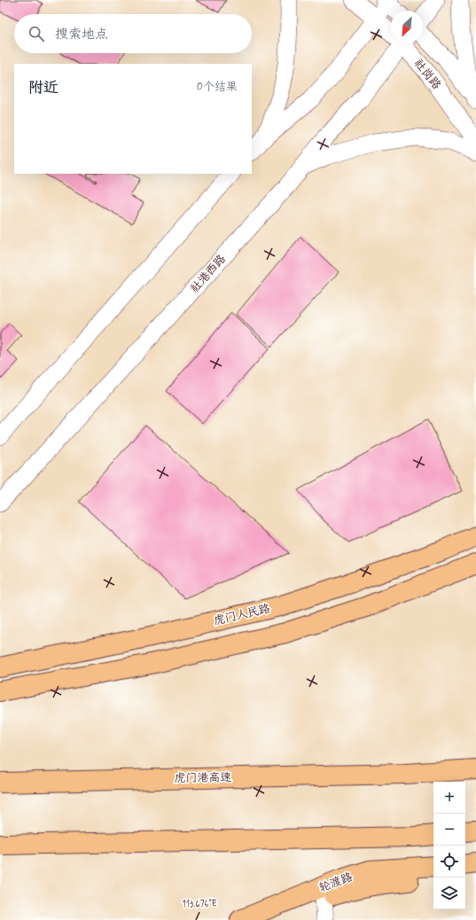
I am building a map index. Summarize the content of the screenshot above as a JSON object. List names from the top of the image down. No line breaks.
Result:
{"streets":{"main road":["虎门人民路","虎门港高速","轮渡路"],"street":["社岗路","社港西路"]},"north":"bottom left","page":{"search":"搜索地点","heading":["附近","0个结果"],"map_buttons":["+","−"]},"coordinates":["113.676°E"]}
